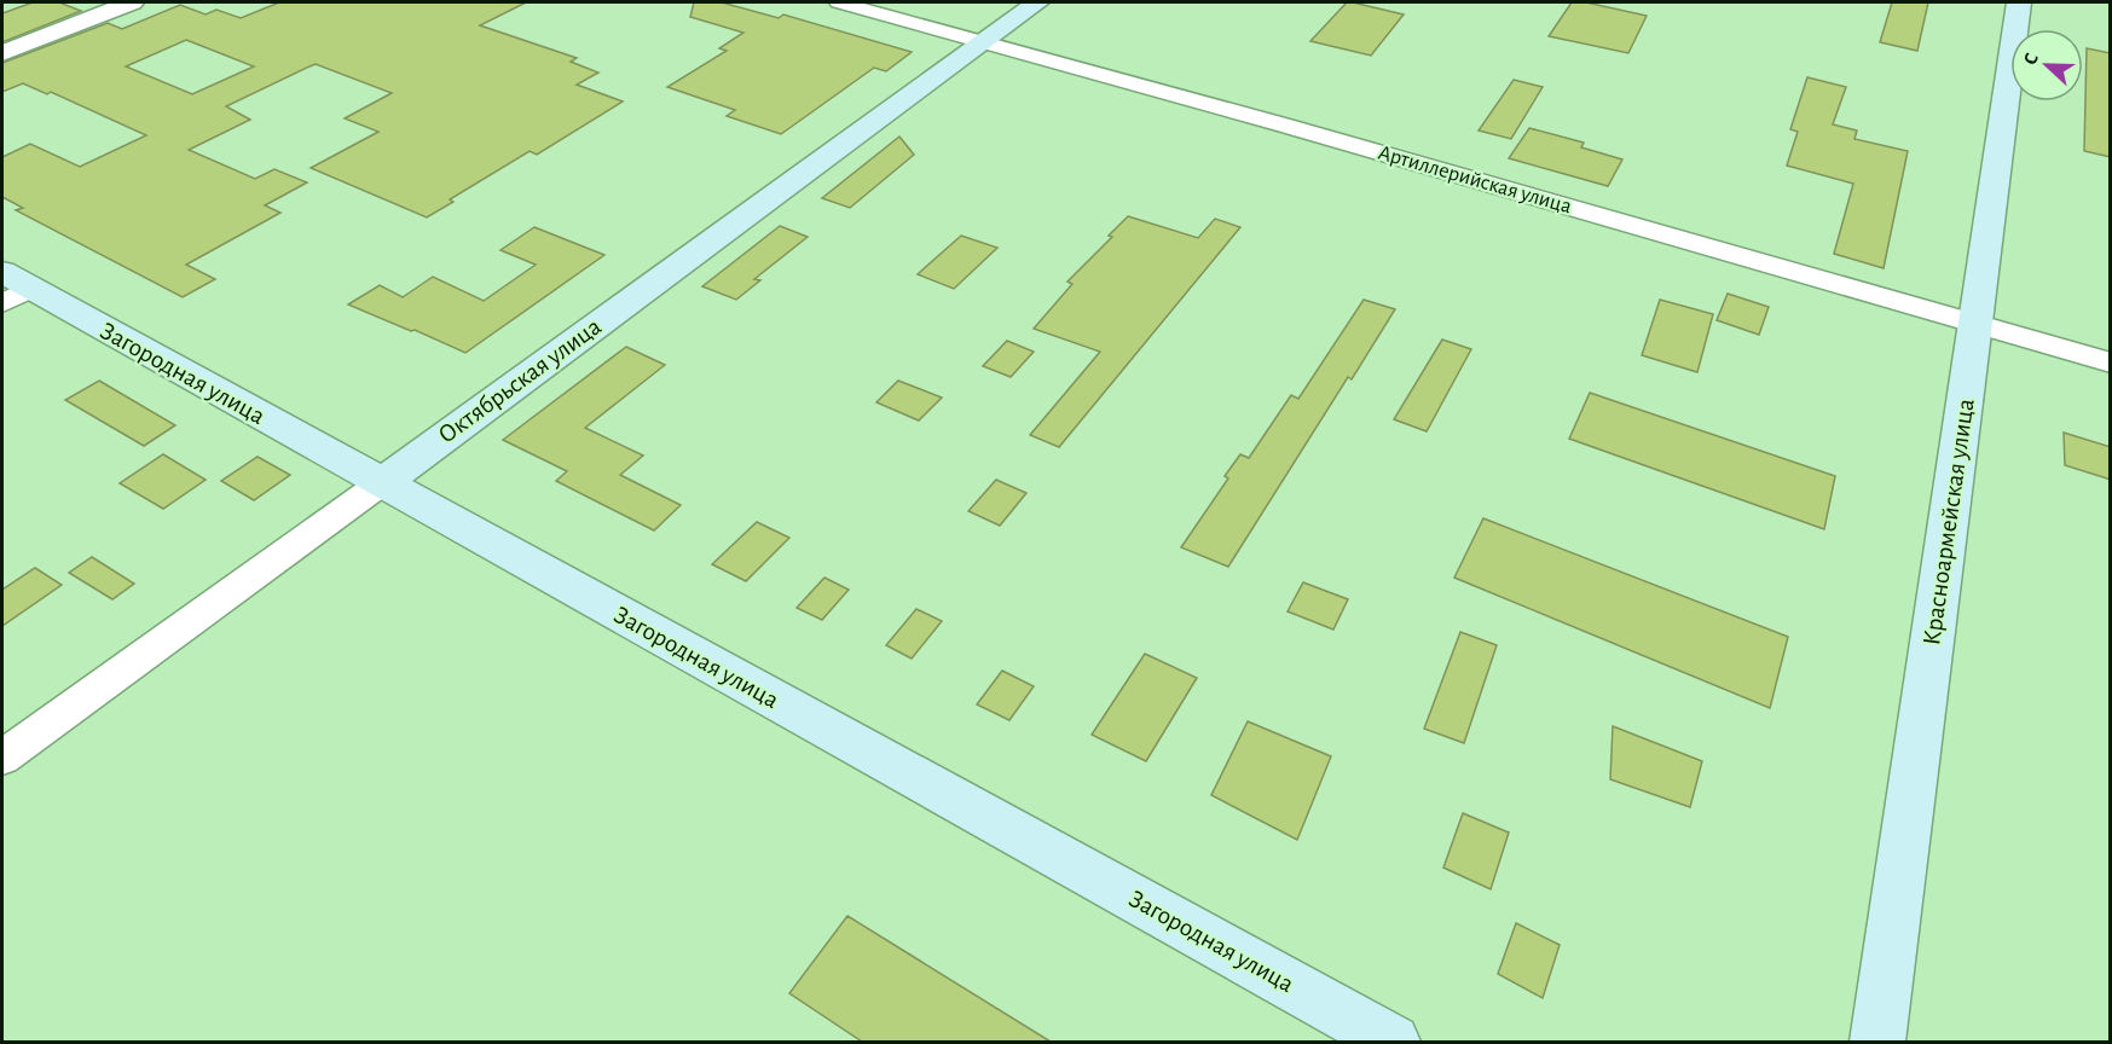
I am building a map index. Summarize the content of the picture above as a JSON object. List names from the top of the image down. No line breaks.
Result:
{"streets":{"main road":["Загородная улица","Октябрьская улица","Красноармейская улица"],"street":["Артиллерийская улица"]},"crossings":[["Артиллерийская улица","Октябрьская улица"],["Артиллерийская улица","Красноармейская улица"],["Загородная улица","Октябрьская улица"]],"north":"left"}
